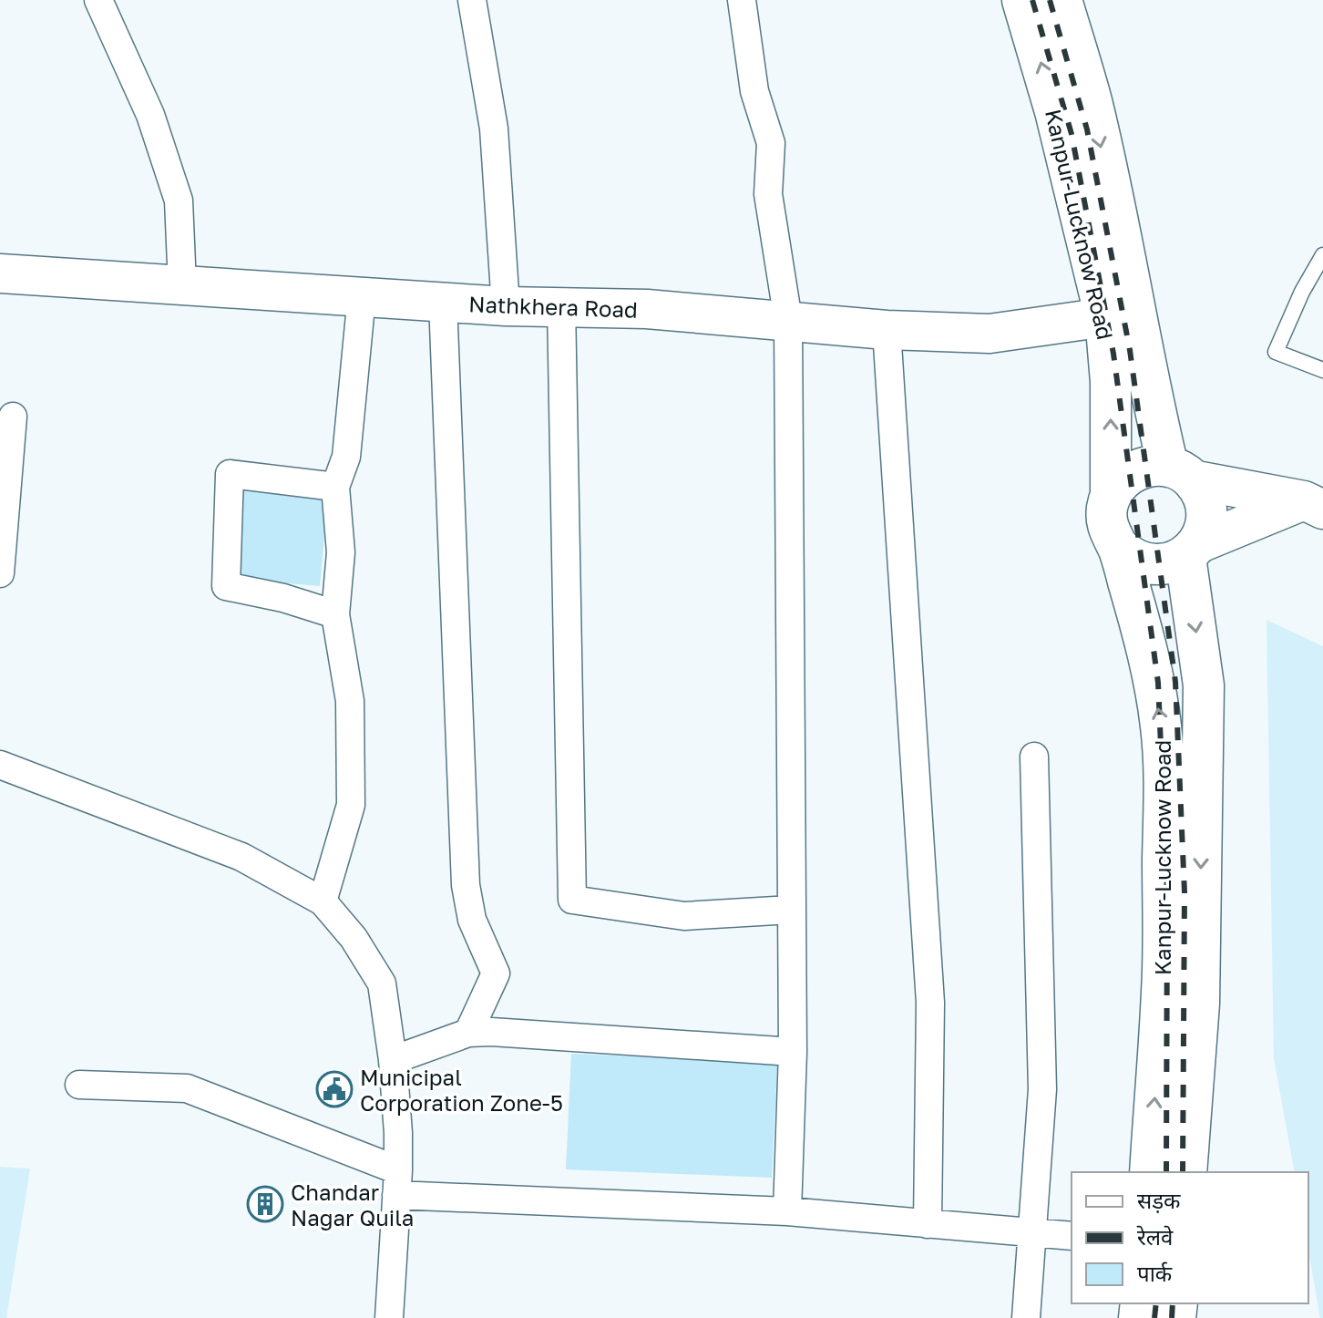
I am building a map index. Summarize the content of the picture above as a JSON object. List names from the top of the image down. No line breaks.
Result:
{"streets":{"main road":["Kanpur-Lucknow Road"],"street":["Nathkhera Road"]},"crossings":[["Kanpur-Lucknow Road","Nathkhera Road"]],"places":{"public building":["Municipal Corporation Zone-5"],"building":["Chandar Nagar Quila"]},"legend":["सड़क","रेलवे","पार्क"]}
